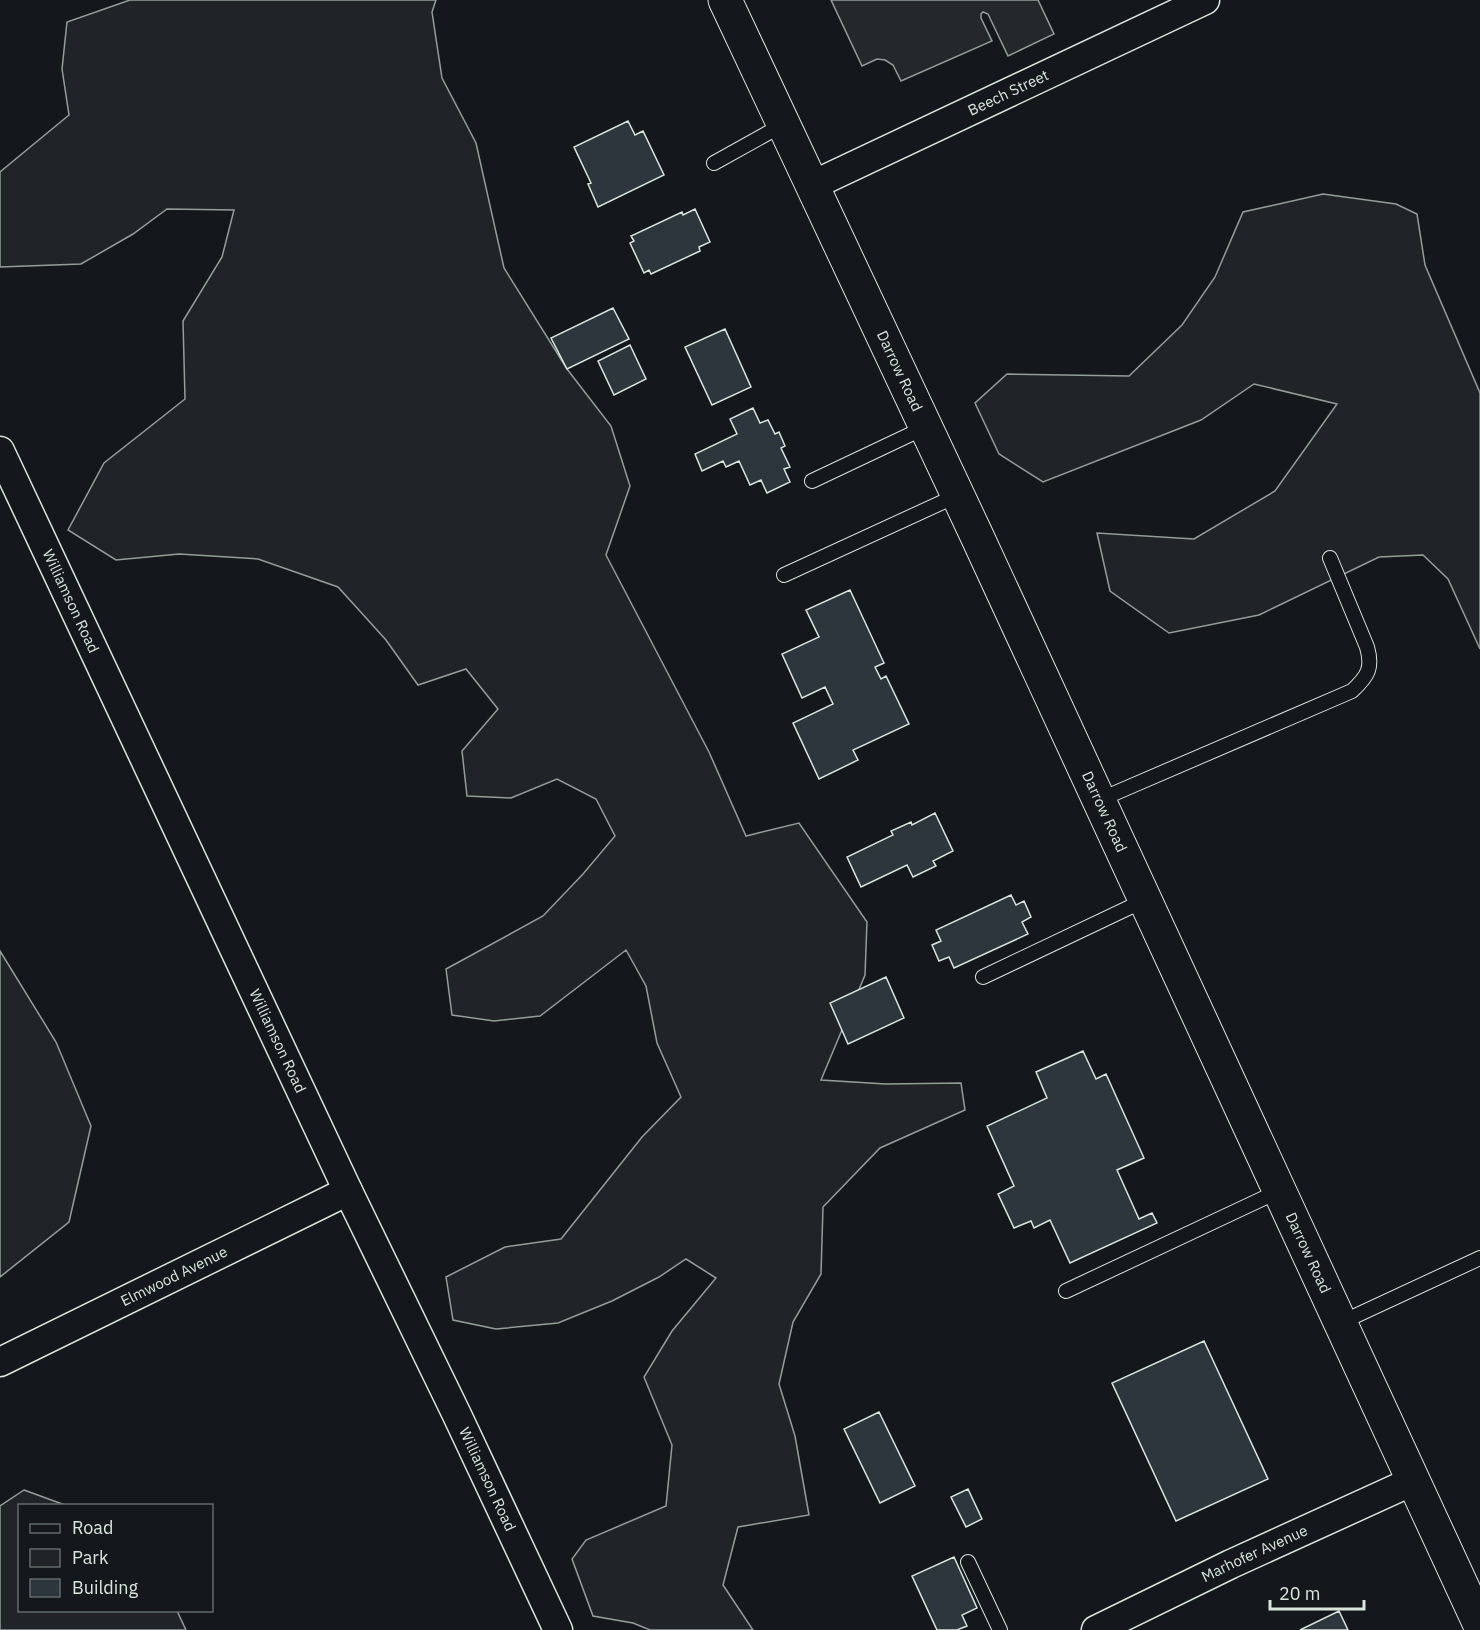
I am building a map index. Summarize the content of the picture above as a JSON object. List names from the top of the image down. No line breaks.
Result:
{"streets":{"main road":["Darrow Road"],"street":["Beech Street","Williamson Road","Elmwood Avenue","Marhofer Avenue"]},"crossings":[["Beech Street","Darrow Road"],["Darrow Road","Marhofer Avenue"],["Williamson Road","Elmwood Avenue"]],"legend":["Road","Park","Building"],"scale_bar":"20 m"}
